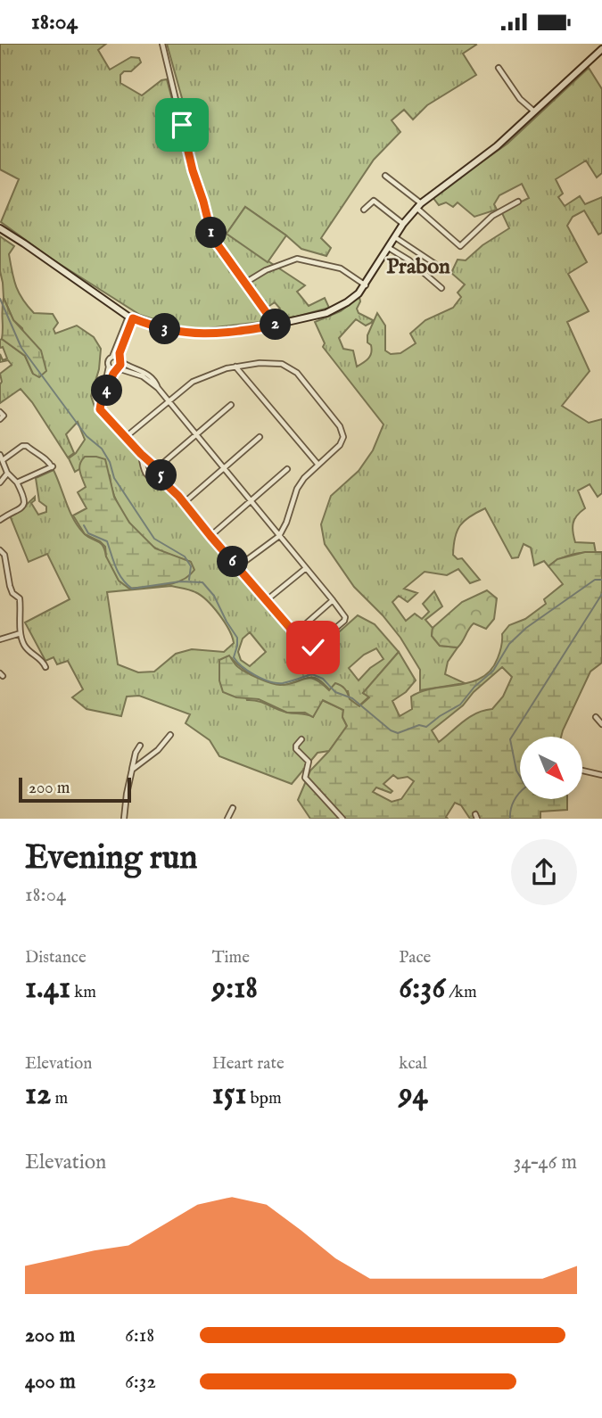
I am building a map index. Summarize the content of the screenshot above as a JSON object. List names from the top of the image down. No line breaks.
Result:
{"districts":["Prabon"],"scale_bar":"200 m","north":"bottom right","page":{"status":"18:04","pins":["1","2","3","4","5","6"],"scale":"200 m","heading":["Evening run","18:04"],"stats":[["Distance","1.41 km"],["Time","9:18"],["Pace","6:36 /km"],["Elevation","12 m"],["Heart rate","151 bpm"],["kcal","94"]],"chart":["Elevation","34–46 m"],"list":[{"name":"200 m","note":"6:18"},{"name":"400 m","note":"6:32"}]}}
